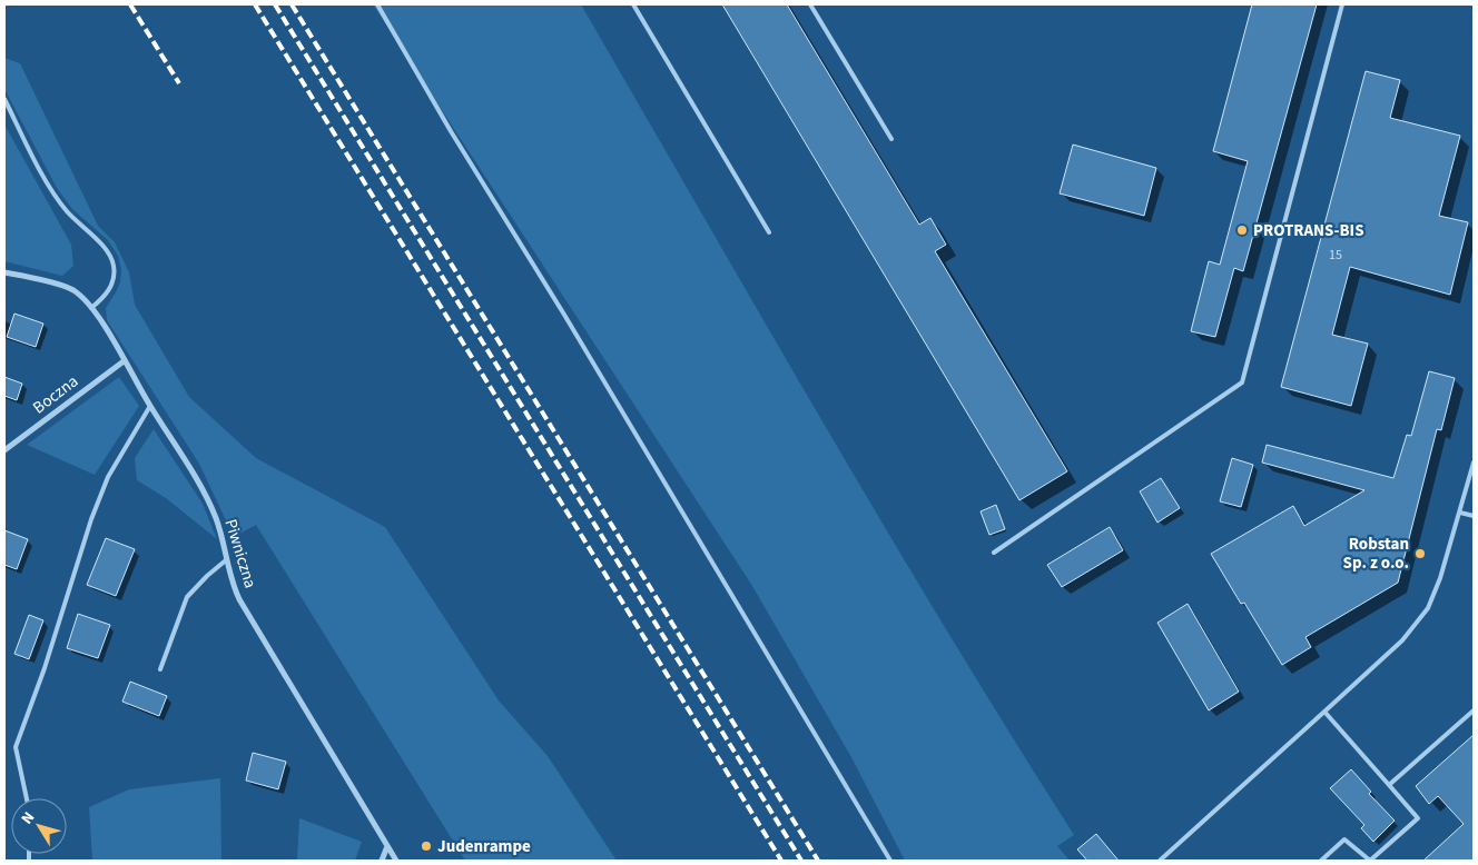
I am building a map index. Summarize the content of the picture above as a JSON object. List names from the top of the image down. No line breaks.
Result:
{"streets":{"street":["Boczna","Piwniczna"]},"crossings":[["Boczna","Piwniczna"]],"places":["PROTRANS-BIS","Robstan Sp. z o.o.","Judenrampe"],"house_numbers":["15"],"north":"top left"}
